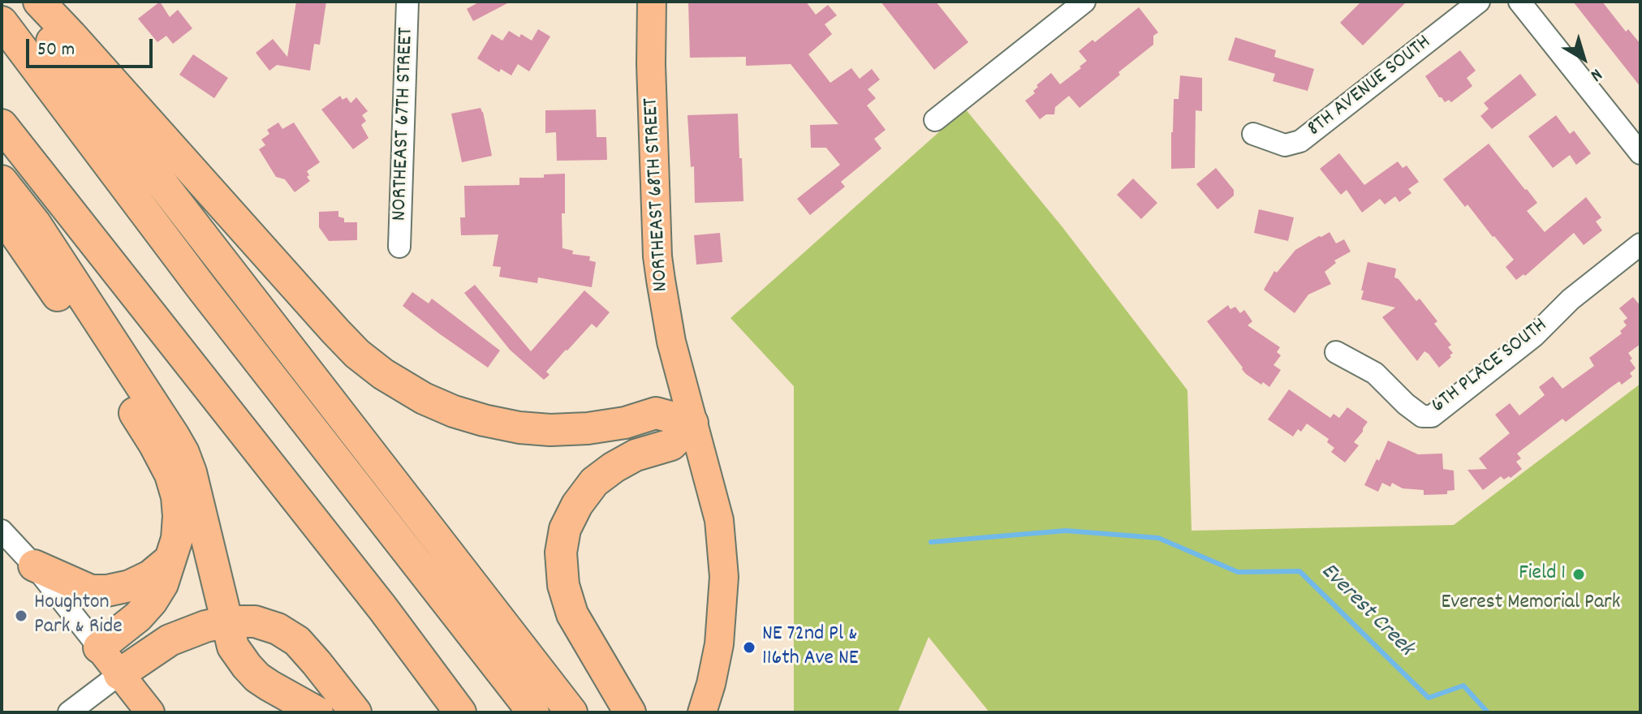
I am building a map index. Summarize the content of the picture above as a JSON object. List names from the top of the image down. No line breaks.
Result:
{"streets":{"main road":["NORTHEAST 68TH STREET"],"street":["8TH AVENUE SOUTH","NORTHEAST 67TH STREET","6TH PLACE SOUTH"]},"water":["Everest Creek"],"parks":["Everest Memorial Park"],"places":["Field 1","Houghton Park & Ride","NE 72nd Pl & 116th Ave NE"],"scale_bar":"50 m","north":"bottom right"}
